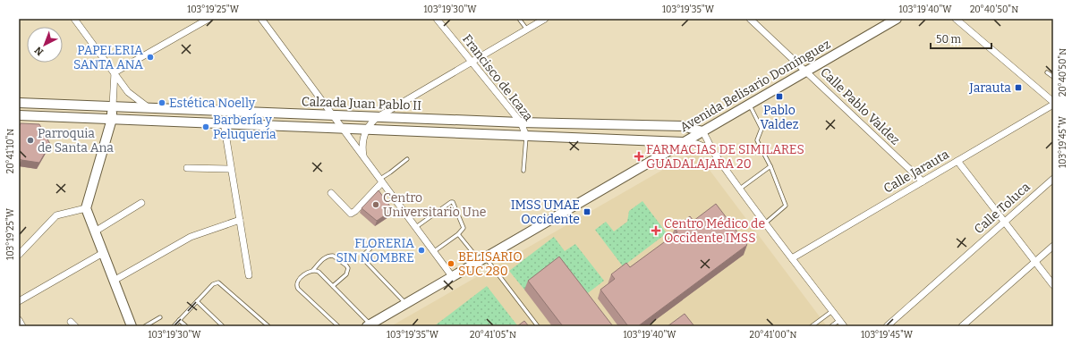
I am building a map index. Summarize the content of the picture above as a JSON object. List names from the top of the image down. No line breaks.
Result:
{"streets":{"main road":["Avenida Belisario Domínguez","Calzada Juan Pablo II"],"street":["Francisco de Icaza","Calle Pablo Valdez","Calle Jarauta","Calle Toluca"]},"crossings":[["Francisco de Icaza","Calzada Juan Pablo II"],["Avenida Belisario Domínguez","Calzada Juan Pablo II"],["Avenida Belisario Domínguez","Calle Pablo Valdez"],["Calle Pablo Valdez","Calle Jarauta"]],"places":{"other":["PAPELERIA SANTA ANA","Estética Noelly","Barbería y Peluquería","Parroquia de Santa Ana","Centro Universitario Une","FLORERIA SIN NOMBRE","BELISARIO SUC 280"],"transit":["Jarauta","Pablo Valdez","IMSS UMAE Occidente"],"health":["FARMACIAS DE SIMILARES GUADALAJARA 20","Centro Médico de Occidente IMSS"]},"scale_bar":"50 m","north":"bottom left","coordinates":["103°19'25\"W","103°19'30\"W","103°19'35\"W","103°19'40\"W","20°40'50\"N","103°19'45\"W","20°41'10\"N","20°41'05\"N","20°41'00\"N"]}
